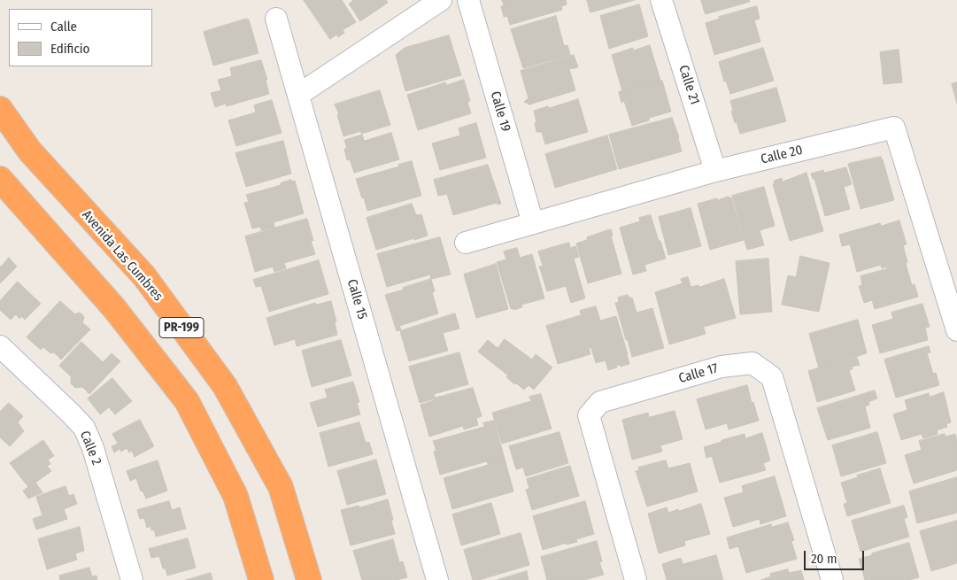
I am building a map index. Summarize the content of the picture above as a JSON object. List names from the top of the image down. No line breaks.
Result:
{"streets":{"highway":["Avenida Las Cumbres","PR-199"],"street":["Calle 21","Calle 19","Calle 20","Calle 15","Calle 17","Calle 2"]},"crossings":[["Calle 21","Calle 20"],["Calle 19","Calle 20"]],"legend":["Calle","Edificio"],"scale_bar":"20 m"}
